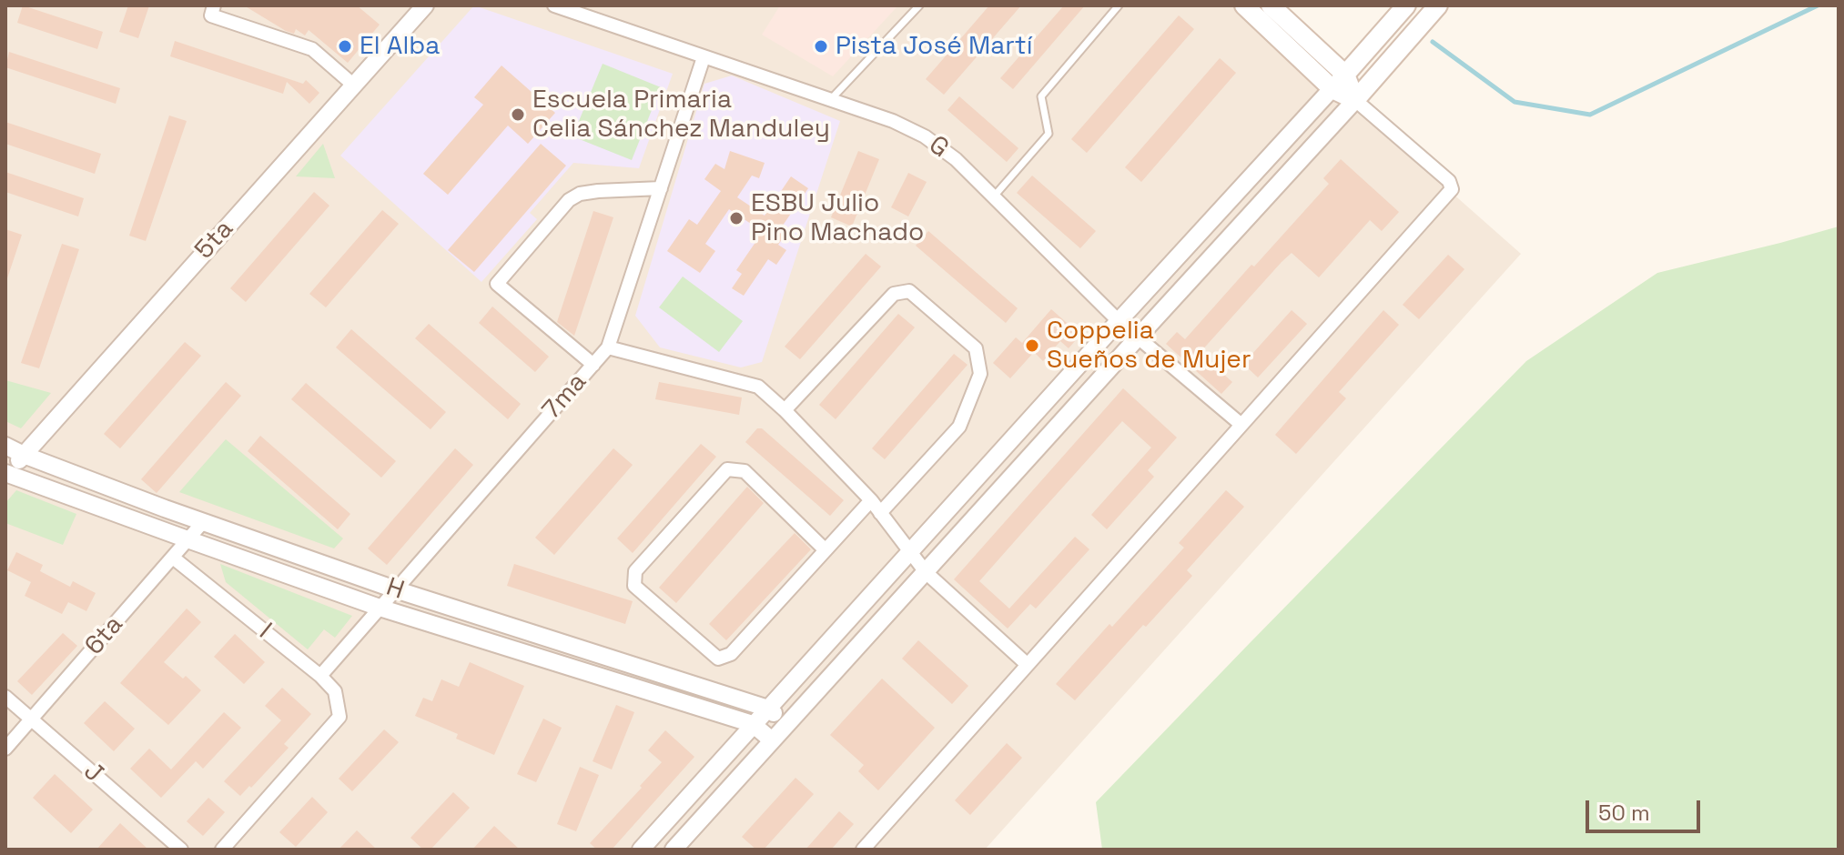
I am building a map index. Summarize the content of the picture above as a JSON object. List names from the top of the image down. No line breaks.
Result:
{"streets":{"street":["G","5ta","7ma","H","I","6ta","J"]},"crossings":[["G","7ma"],["5ta","H"],["7ma","H"],["7ma","I"],["H","6ta"],["I","6ta"],["6ta","J"]],"places":["El Alba","Pista José Martí","Escuela Primaria Celia Sánchez Manduley","ESBU Julio Pino Machado","Coppelia Sueños de Mujer"],"scale_bar":"50 m"}
